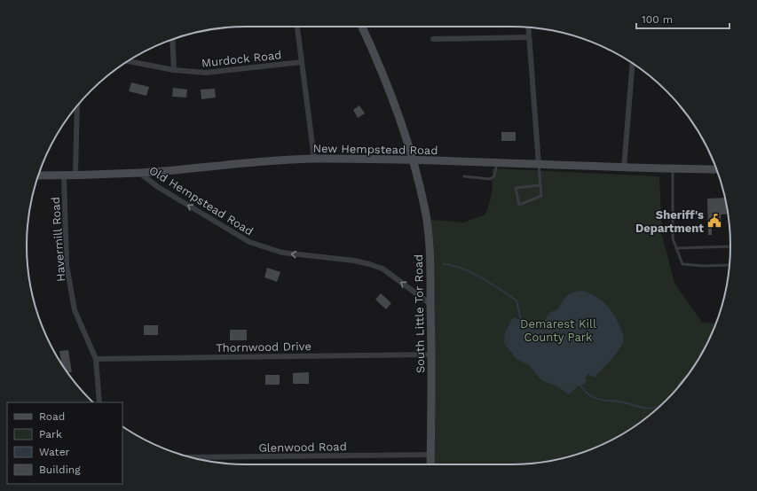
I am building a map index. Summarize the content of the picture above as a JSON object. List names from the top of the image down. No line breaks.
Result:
{"streets":{"street":["Murdock Road","New Hempstead Road","Old Hempstead Road","Havermill Road","South Little Tor Road","Thornwood Drive","Glenwood Road"]},"crossings":[["New Hempstead Road","Old Hempstead Road"],["New Hempstead Road","Havermill Road"],["New Hempstead Road","South Little Tor Road"],["Old Hempstead Road","South Little Tor Road"],["Havermill Road","Thornwood Drive"],["South Little Tor Road","Thornwood Drive"],["South Little Tor Road","Glenwood Road"]],"one_way":["Old Hempstead Road"],"parks":["Demarest Kill County Park"],"places":{"public building":["Sheriff's Department"]},"legend":["Road","Park","Water","Building"],"scale_bar":"100 m"}
